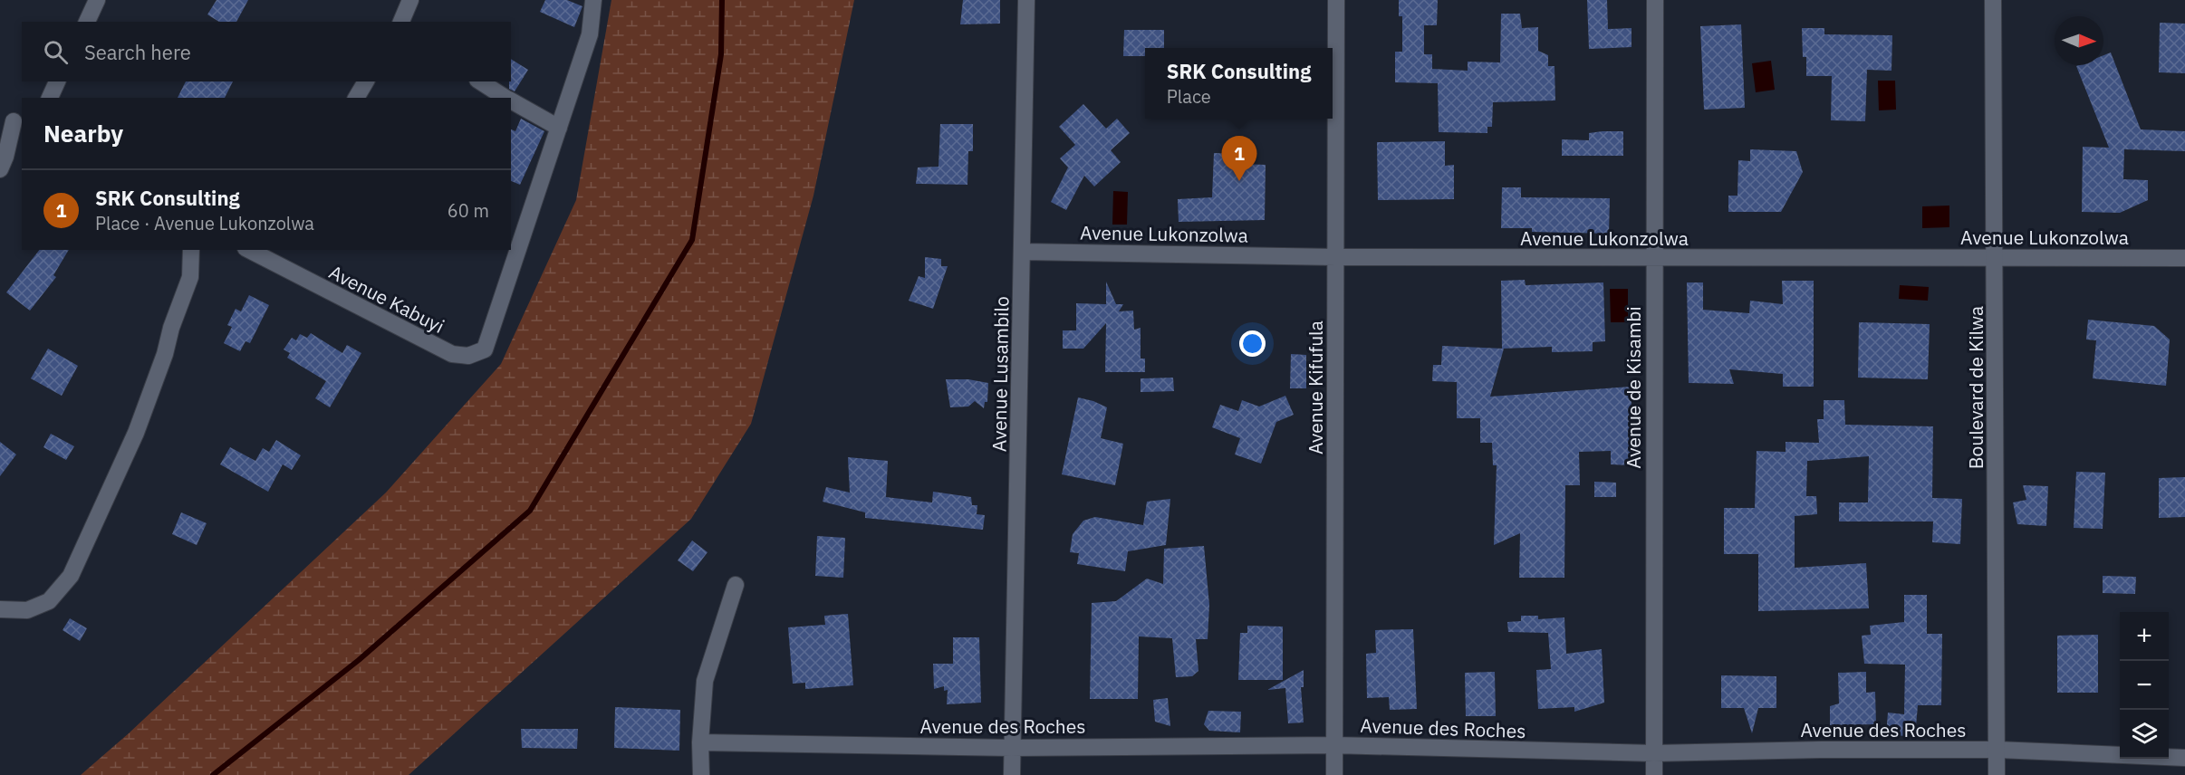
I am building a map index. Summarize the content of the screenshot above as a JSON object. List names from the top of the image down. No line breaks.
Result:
{"streets":{"street":["Avenue Lukonzolwa","Avenue Kabuyi","Avenue Lusambilo","Avenue Kifufula","Avenue de Kisambi","Boulevard de Kilwa","Avenue des Roches"]},"crossings":[["Avenue Lukonzolwa","Avenue Lusambilo"],["Avenue Lukonzolwa","Avenue Kifufula"],["Avenue Lukonzolwa","Avenue de Kisambi"],["Avenue Lukonzolwa","Boulevard de Kilwa"],["Avenue Lusambilo","Avenue des Roches"],["Avenue Kifufula","Avenue des Roches"],["Avenue de Kisambi","Avenue des Roches"],["Boulevard de Kilwa","Avenue des Roches"]],"north":"right","page":{"search":"Search here","popup":["SRK Consulting","Place"],"heading":"Nearby","pins":"1","list":[{"mark":"1","name":"SRK Consulting","note":"Place · Avenue Lukonzolwa","value":"60 m"}],"map_buttons":["+","−"]}}
